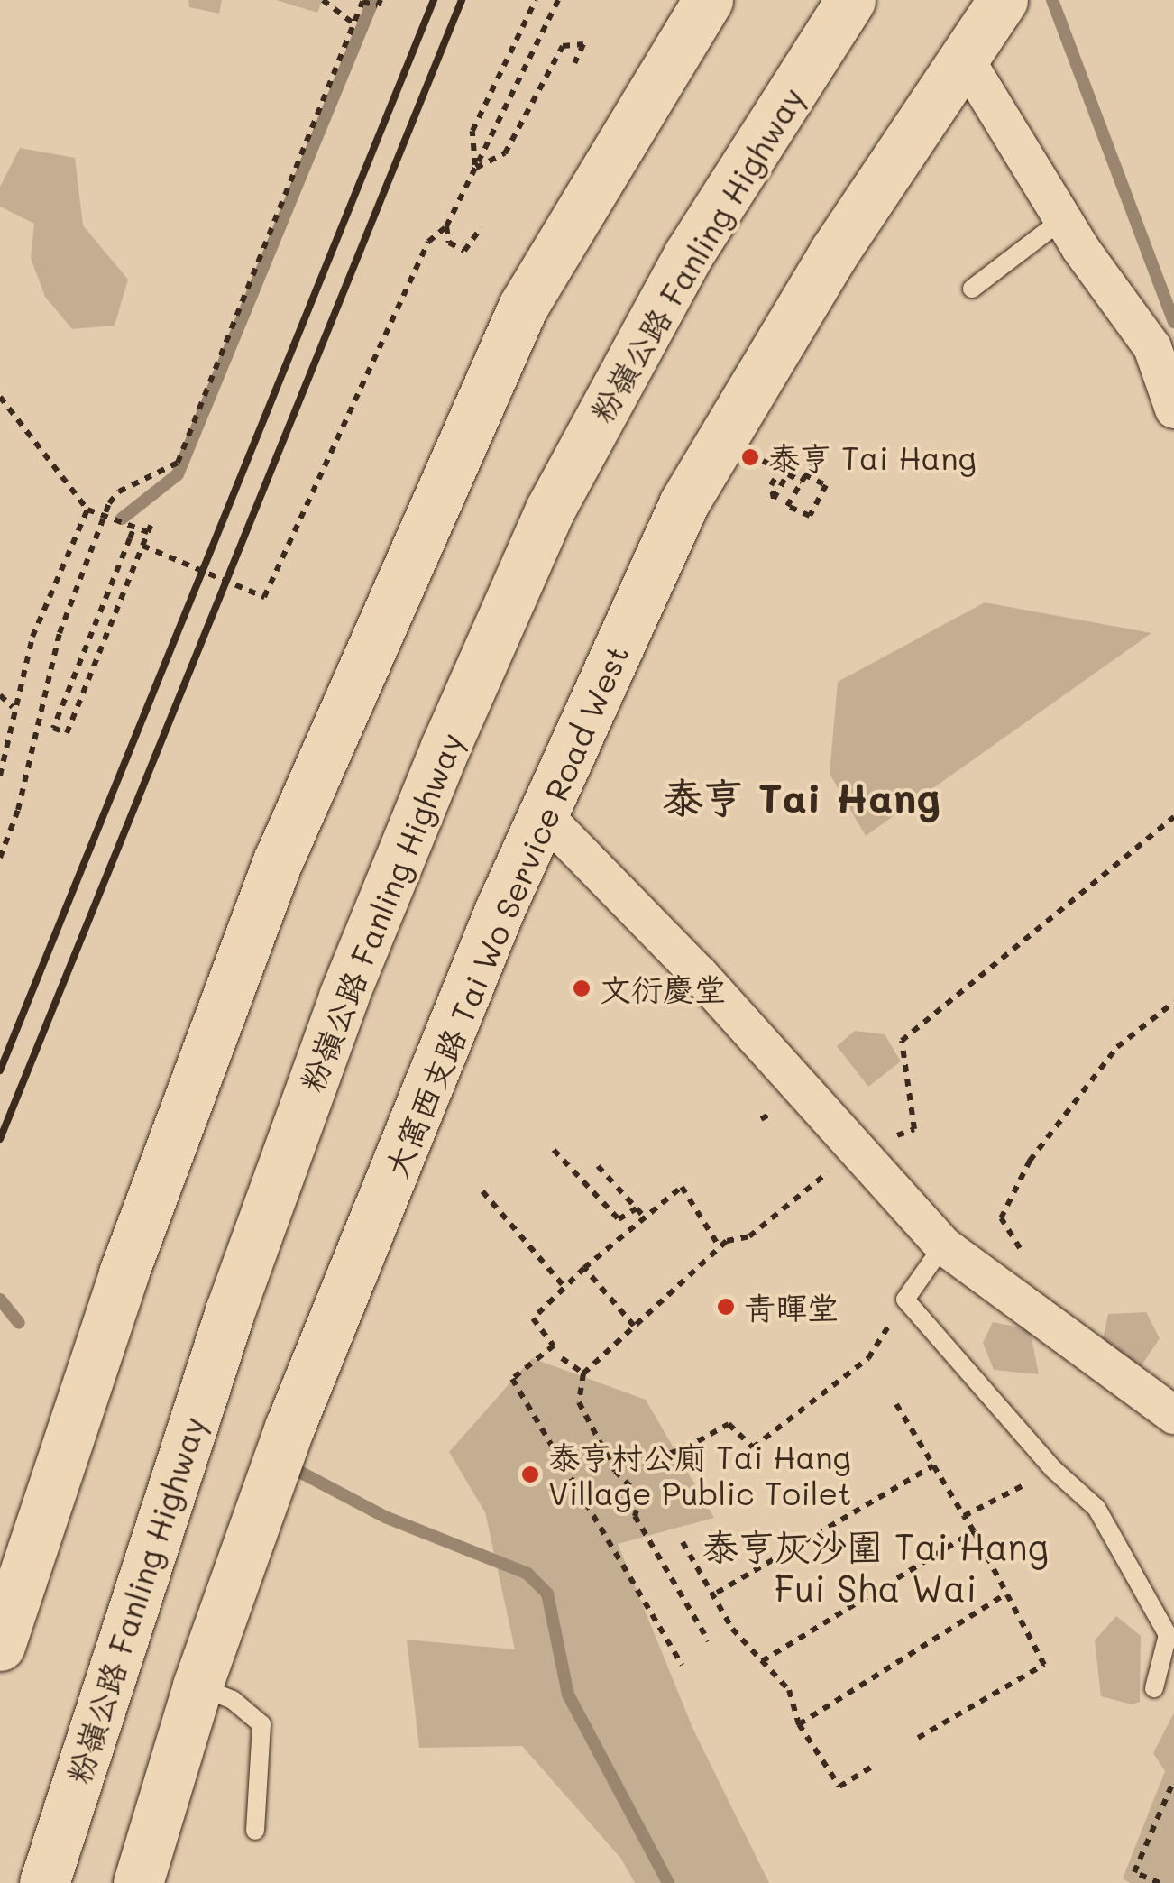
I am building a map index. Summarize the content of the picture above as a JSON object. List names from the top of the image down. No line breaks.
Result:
{"streets":{"main road":["粉嶺公路 Fanling Highway","大窩西支路 Tai Wo Service Road West"]},"districts":["泰亨 Tai Hang","泰亨灰沙圍 Tai Hang Fui Sha Wai"],"places":["泰亨 Tai Hang","文衍慶堂","青暉堂","泰亨村公廁 Tai Hang Village Public Toilet"]}
